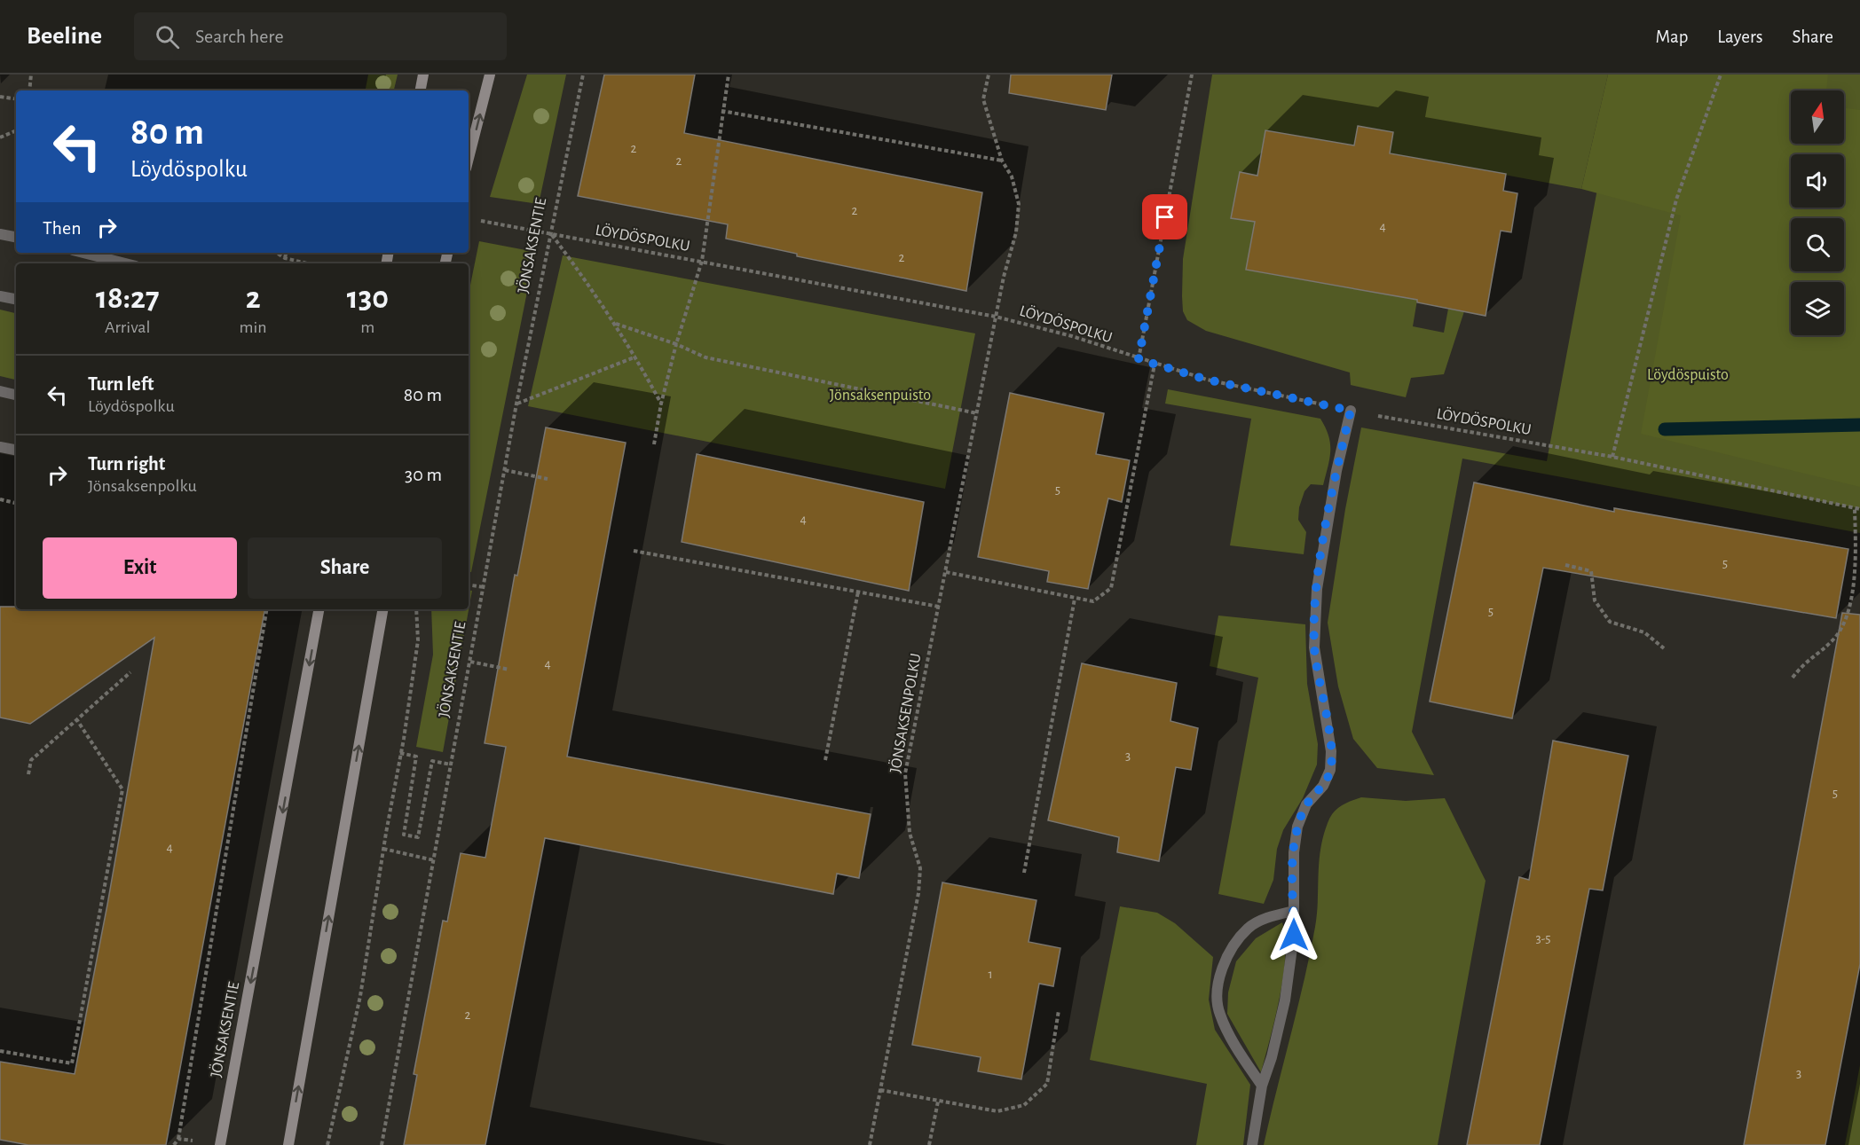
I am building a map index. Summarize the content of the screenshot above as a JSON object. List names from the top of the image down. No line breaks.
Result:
{"streets":{"main road":["JÖNSAKSENTIE"],"path":["LÖYDÖSPOLKU","JÖNSAKSENPOLKU"]},"crossings":[["LÖYDÖSPOLKU","JÖNSAKSENTIE"],["LÖYDÖSPOLKU","JÖNSAKSENPOLKU"]],"parks":["Löydöspuisto","Jönsaksenpuisto"],"house_numbers":["2","2","2","4","2","5","4","5","5","4","3","5","4","3-5","1","2","3"],"north":"top","page":{"header":"Beeline","search":"Search here","nav":["Map","Layers","Share"],"turn":["80 m","Löydöspolku"],"then":"Then","eta":["18:27","Arrival","2","min","130","m"],"list":[{"name":"Turn left","note":"Löydöspolku","value":"80 m"},{"name":"Turn right","note":"Jönsaksenpolku","value":"30 m"}],"buttons":["Exit","Share"]}}
